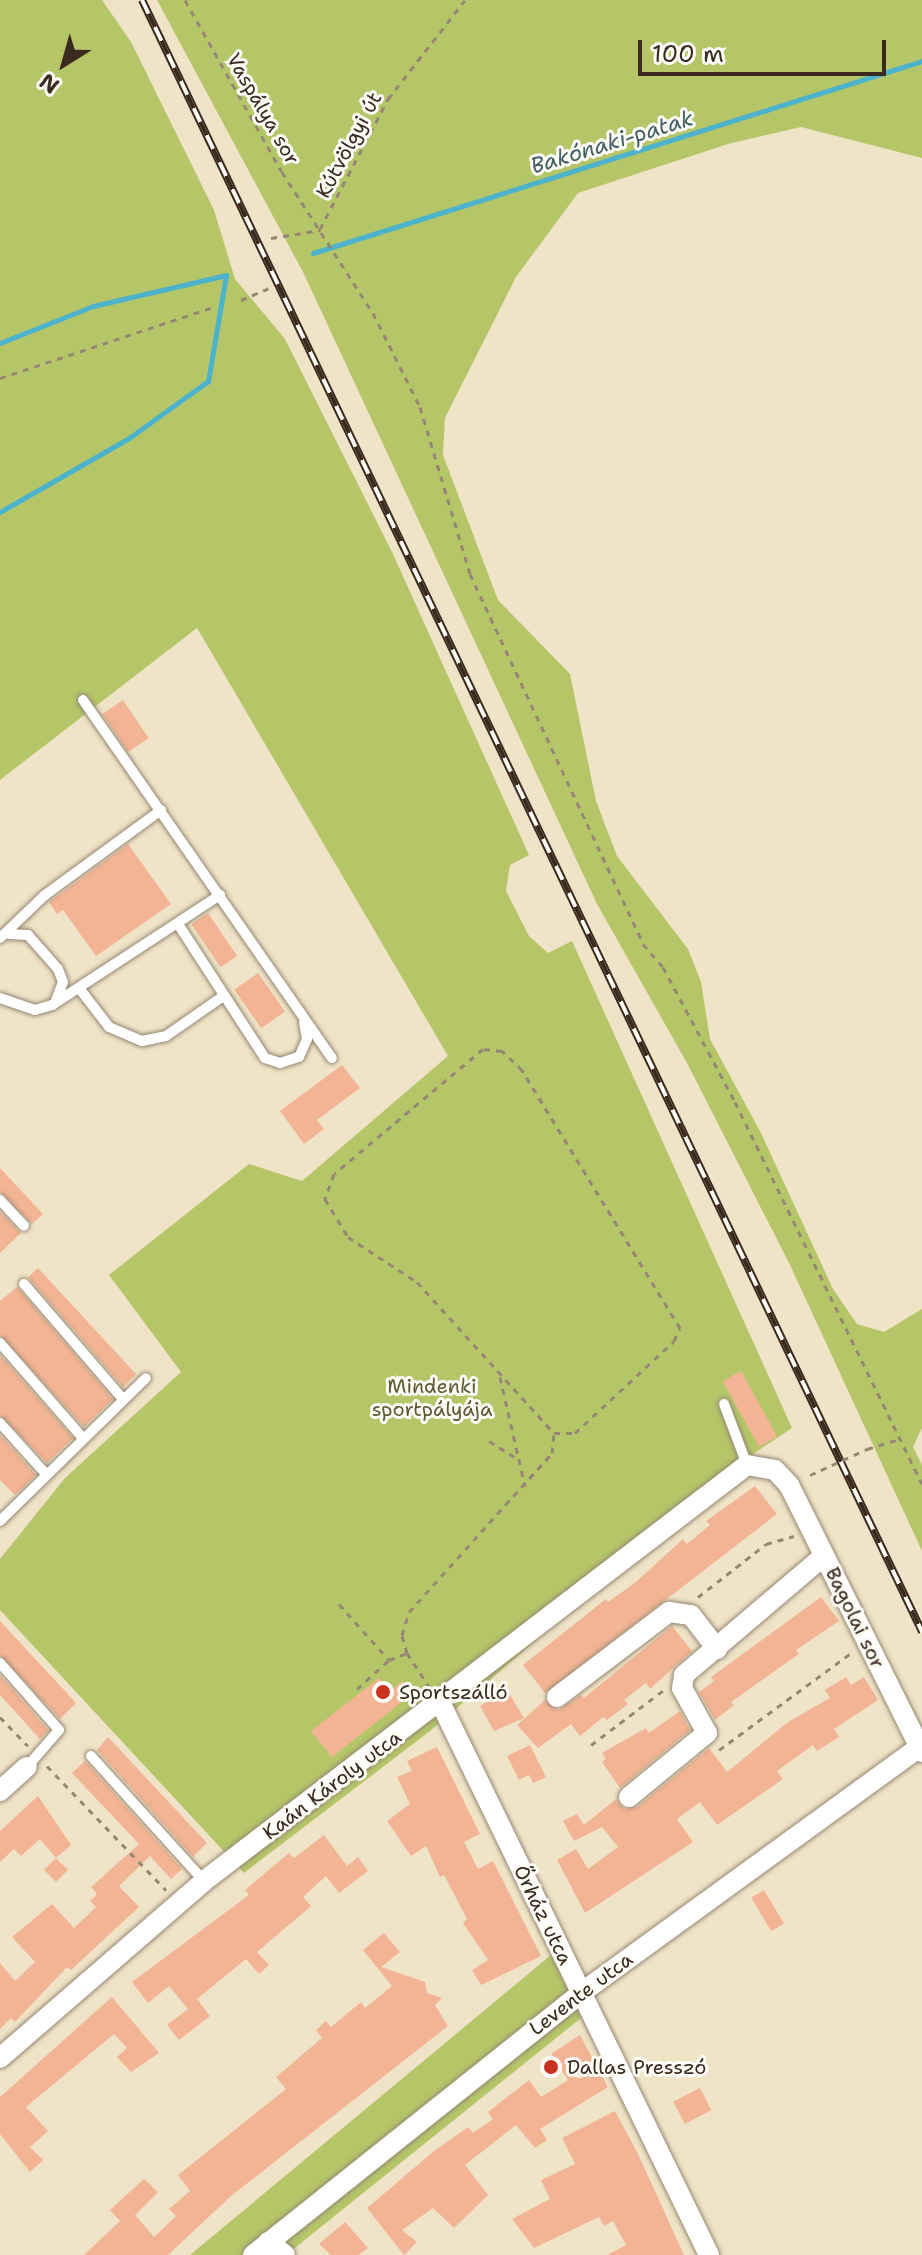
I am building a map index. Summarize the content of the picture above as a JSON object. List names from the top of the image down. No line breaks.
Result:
{"streets":{"street":["Bagolai sor","Kaán Károly utca","Őrház utca","Levente utca"],"path":["Vaspálya sor","Kútvölgyi út"]},"crossings":[["Vaspálya sor","Kútvölgyi út"],["Bagolai sor","Kaán Károly utca"],["Bagolai sor","Levente utca"],["Kaán Károly utca","Őrház utca"],["Őrház utca","Levente utca"]],"water":["Bakónaki-patak"],"parks":["Mindenki sportpályája"],"places":["Sportszálló","Dallas Presszó"],"scale_bar":"100 m","north":"bottom left"}
